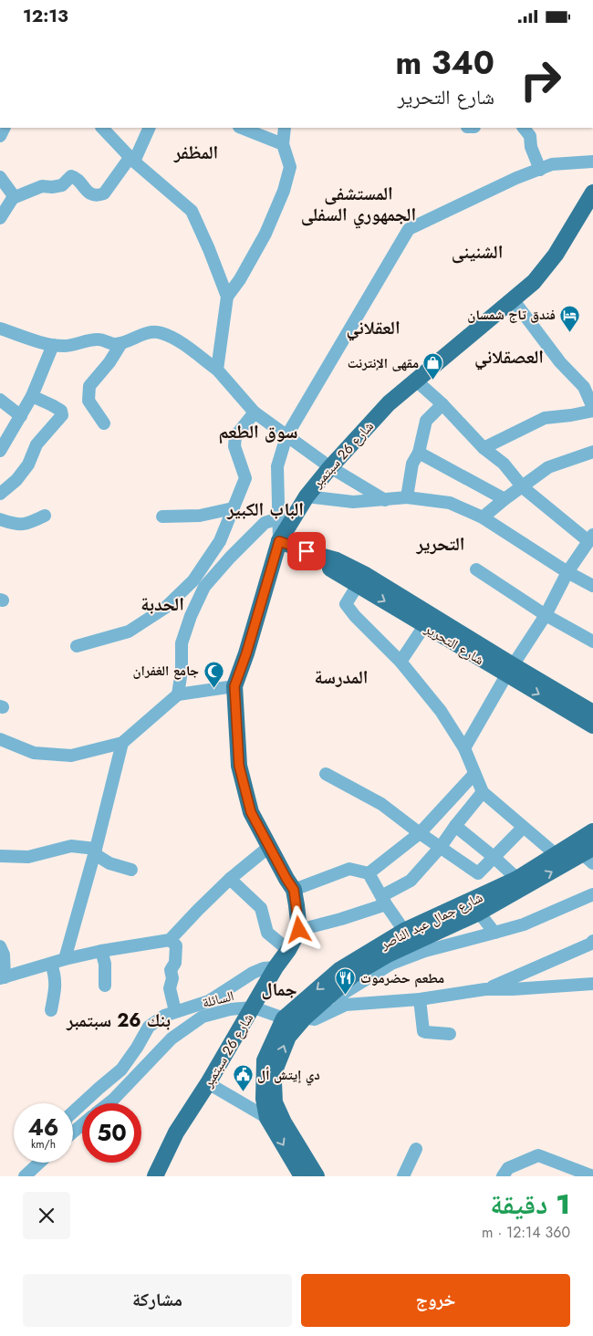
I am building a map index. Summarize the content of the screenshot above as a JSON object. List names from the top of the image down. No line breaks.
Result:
{"streets":{"main road":["شارع 26 سبتمبر","شارع التحرير","شارع جمال عبد الناصر"],"street":["السائلة"]},"crossings":[["شارع 26 سبتمبر","شارع التحرير"],["شارع 26 سبتمبر","السائلة"],["شارع جمال عبد الناصر","السائلة"]],"districts":["المظفر","المستشفى الجمهوري السفلى","الشنينى","العقلاني","العصقلاني","سوق الطعم","الباب الكبير","التحرير","الحدبة","المدرسة","جمال","بنك 26 سبتمبر"],"places":{"hotel":["فندق تاج شمسان"],"shop":["مقهى الإنترنت"],"mosque":["جامع الغفران"],"restaurant":["مطعم حضرموت"],"public building":["دي إيتش أل"]},"page":{"status":"12:13","turn":["340 m","شارع التحرير"],"speed":"46 km/h","limit":"50","heading":["1 دقيقة","360 m · 12:14"],"buttons":["خروج","مشاركة"]}}
